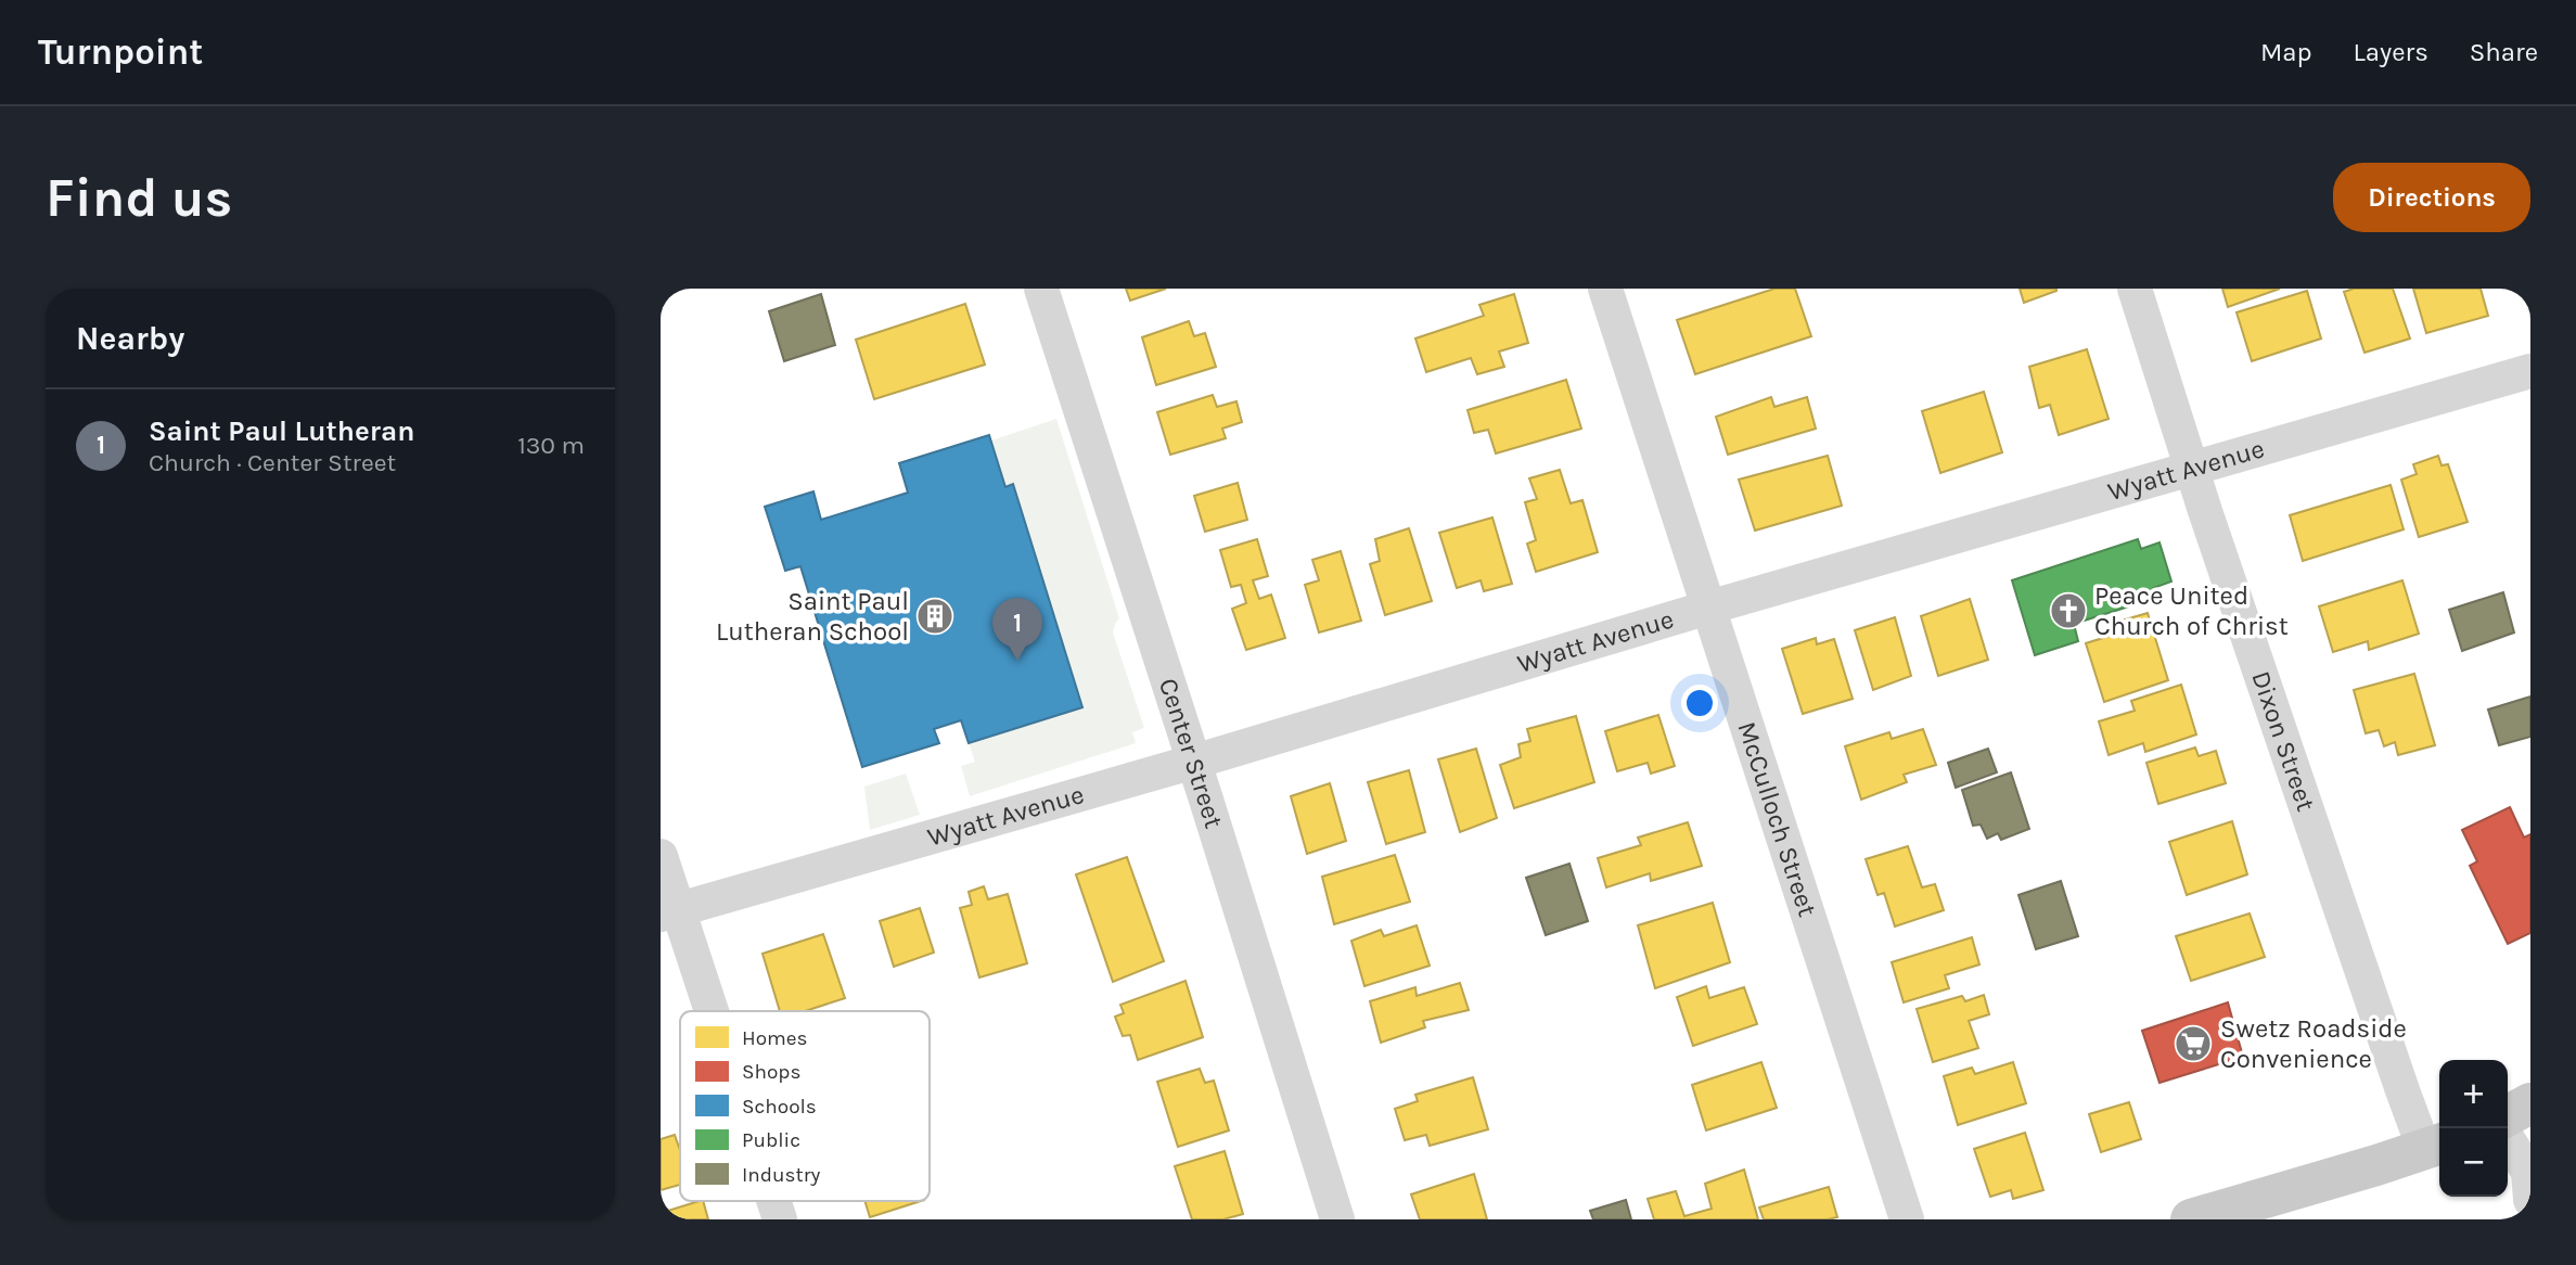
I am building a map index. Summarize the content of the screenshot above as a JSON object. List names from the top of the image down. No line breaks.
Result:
{"streets":{"street":["Wyatt Avenue","Dixon Street","Center Street","McCulloch Street"]},"crossings":[["Wyatt Avenue","Dixon Street"],["Wyatt Avenue","Center Street"],["Wyatt Avenue","McCulloch Street"]],"places":{"church":["Peace United Church of Christ"],"building":["Saint Paul Lutheran School"],"supermarket":["Swetz Roadside Convenience"]},"legend":["Homes","Shops","Schools","Public","Industry"],"page":{"header":"Turnpoint","nav":["Map","Layers","Share"],"buttons":"Directions","title":"Find us","heading":"Nearby","list":[{"mark":"1","name":"Saint Paul Lutheran","note":"Church · Center Street","value":"130 m"}],"pins":"1","map_buttons":["+","−"]}}
